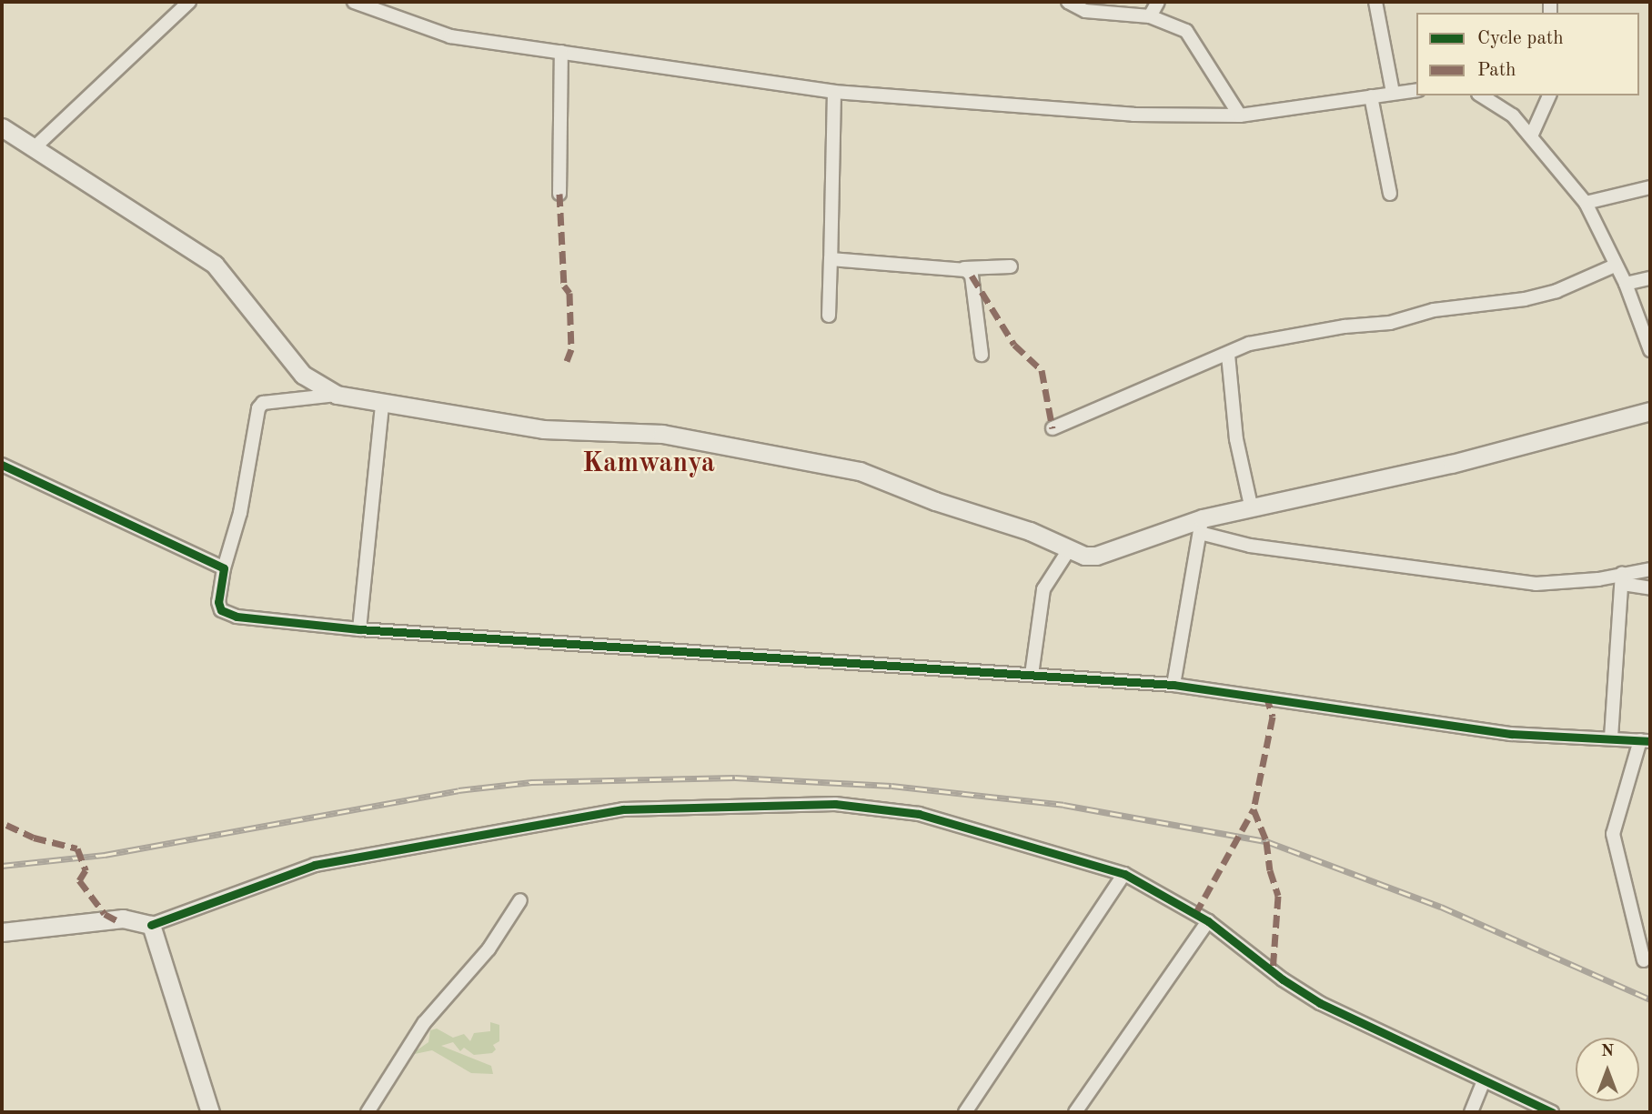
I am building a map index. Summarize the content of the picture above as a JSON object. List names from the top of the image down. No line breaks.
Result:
{"districts":["Kamwanya"],"legend":["Cycle path","Path"],"north":"top"}
